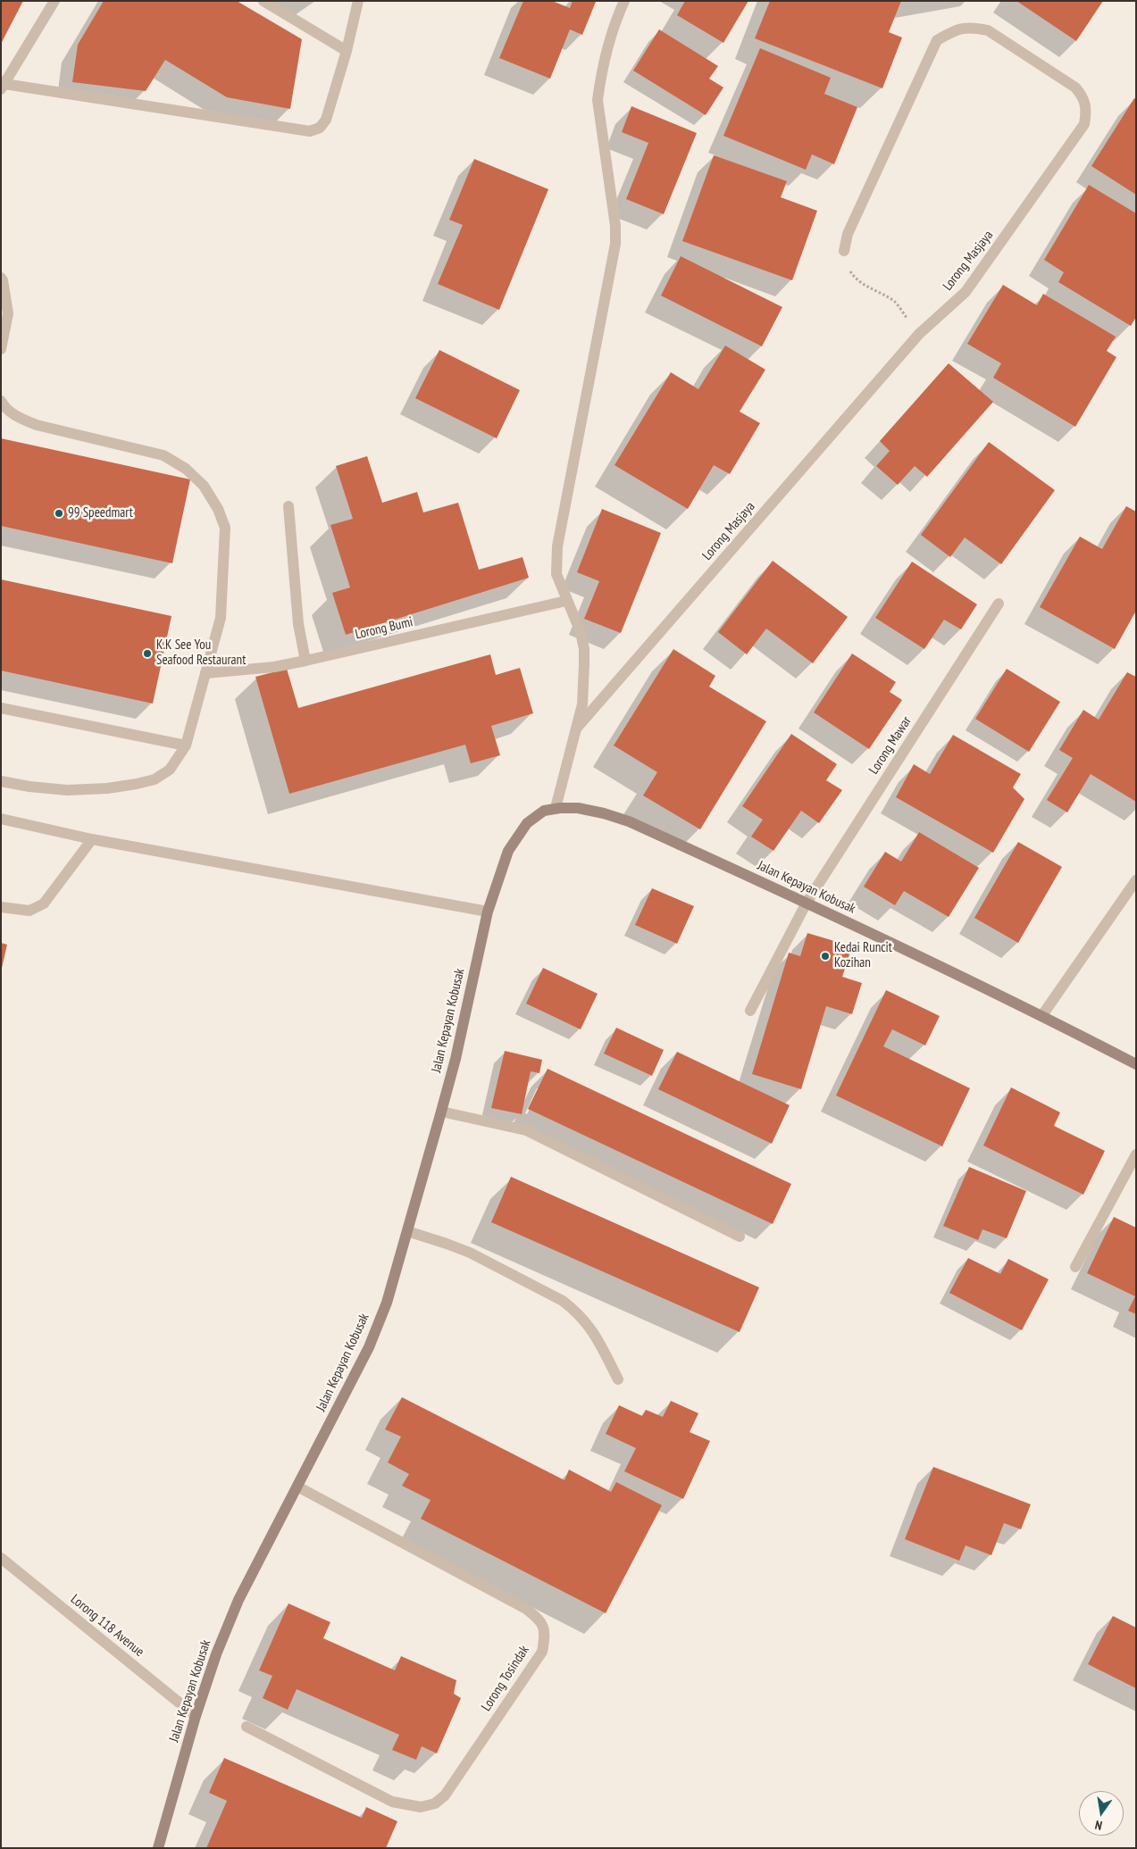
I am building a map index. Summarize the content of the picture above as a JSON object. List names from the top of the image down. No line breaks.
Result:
{"streets":{"street":["Lorong Masjaya","Lorong Bumi","Lorong Mawar","Jalan Kepayan Kobusak","Lorong 118 Avenue","Lorong Tosindak"]},"crossings":[["Lorong Masjaya","Lorong Bumi"],["Lorong Masjaya","Jalan Kepayan Kobusak"],["Lorong Mawar","Jalan Kepayan Kobusak"],["Jalan Kepayan Kobusak","Lorong 118 Avenue"],["Jalan Kepayan Kobusak","Lorong Tosindak"]],"places":["99 Speedmart","K.K See You Seafood Restaurant","Kedai Runcit Kozihan"],"north":"bottom"}
